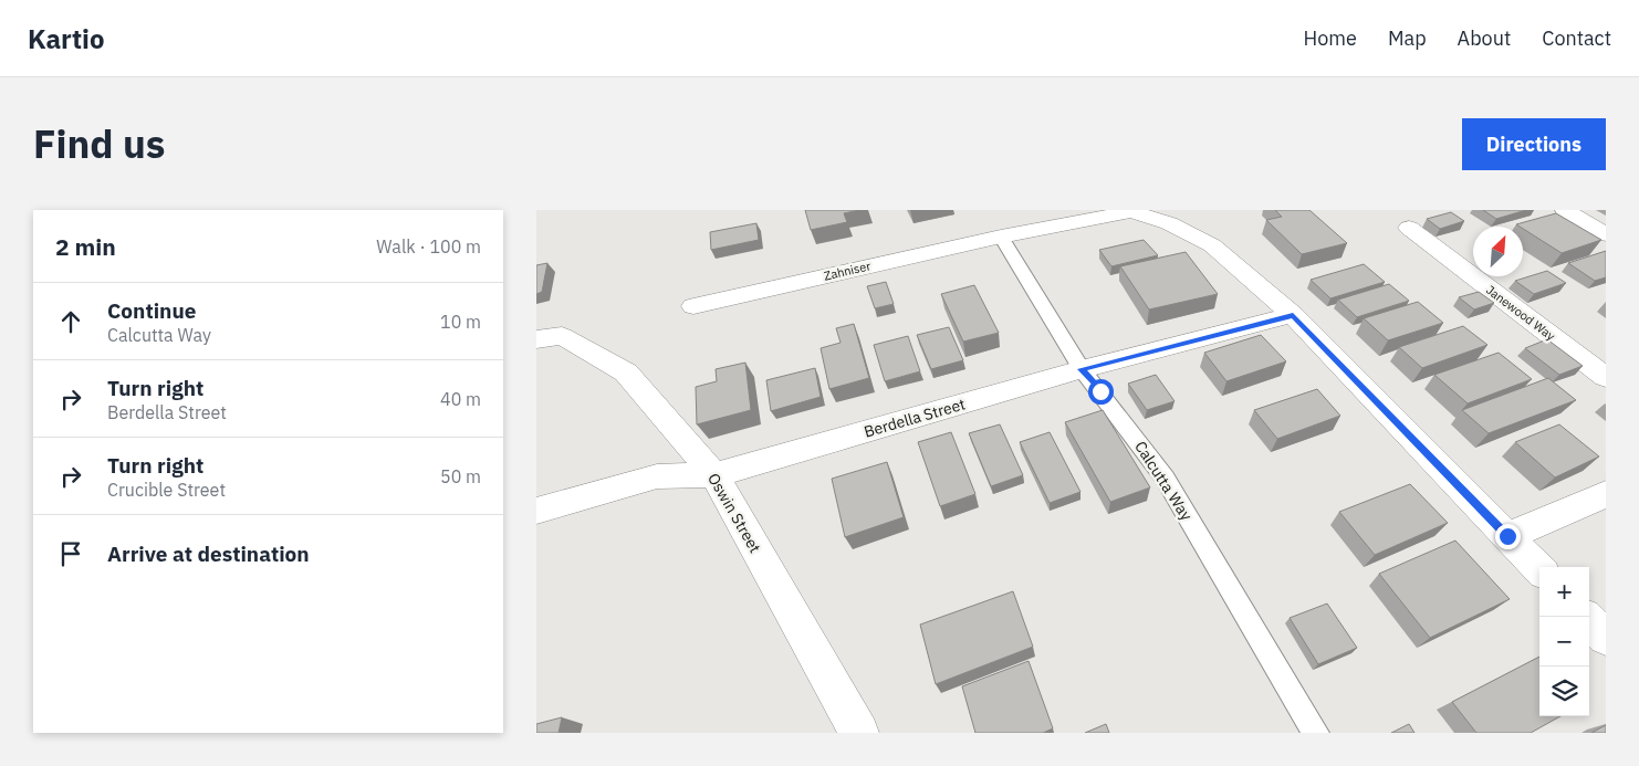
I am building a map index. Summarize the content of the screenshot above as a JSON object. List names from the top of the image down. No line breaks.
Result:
{"streets":{"street":["Zahniser","Janewood Way","Berdella Street","Oswin Street"],"lane":["Calcutta Way"]},"crossings":[["Zahniser","Calcutta Way"],["Berdella Street","Calcutta Way"],["Berdella Street","Oswin Street"]],"north":"top right","page":{"header":"Kartio","nav":["Home","Map","About","Contact"],"title":"Find us","buttons":"Directions","heading":["2 min","Walk · 100 m"],"list":[["Continue","Calcutta Way","10 m"],["Turn right","Berdella Street","40 m"],["Turn right","Crucible Street","50 m"],"Arrive at destination"],"map_buttons":["+","−"]}}
